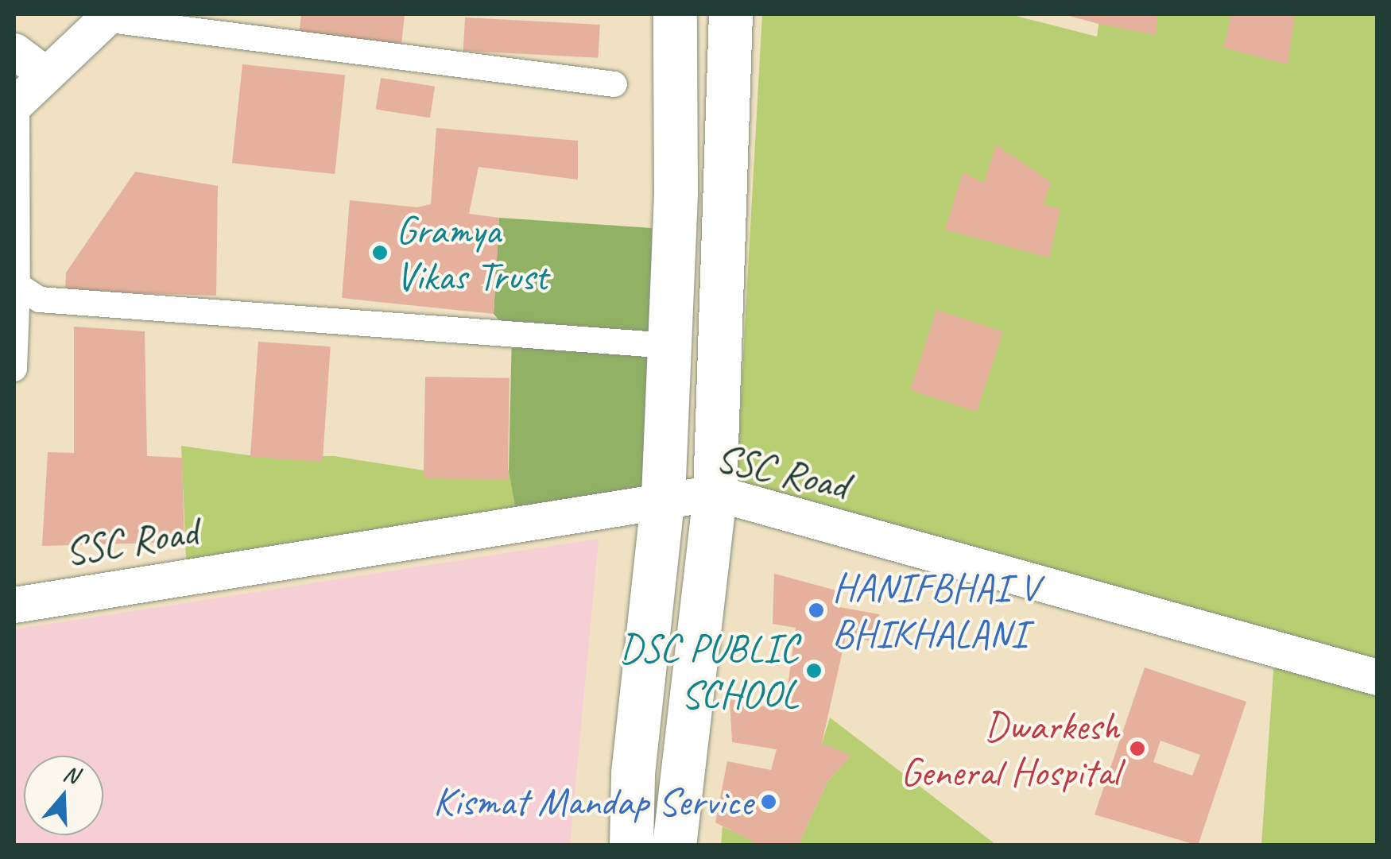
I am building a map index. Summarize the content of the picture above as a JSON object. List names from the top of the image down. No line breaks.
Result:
{"streets":{"main road":["SSC Road"]},"places":["Gramya Vikas Trust","HANIFBHAI V BHIKHALANI","DSC PUBLIC SCHOOL","Dwarkesh General Hospital","Kismat Mandap Service"],"north":"top"}
